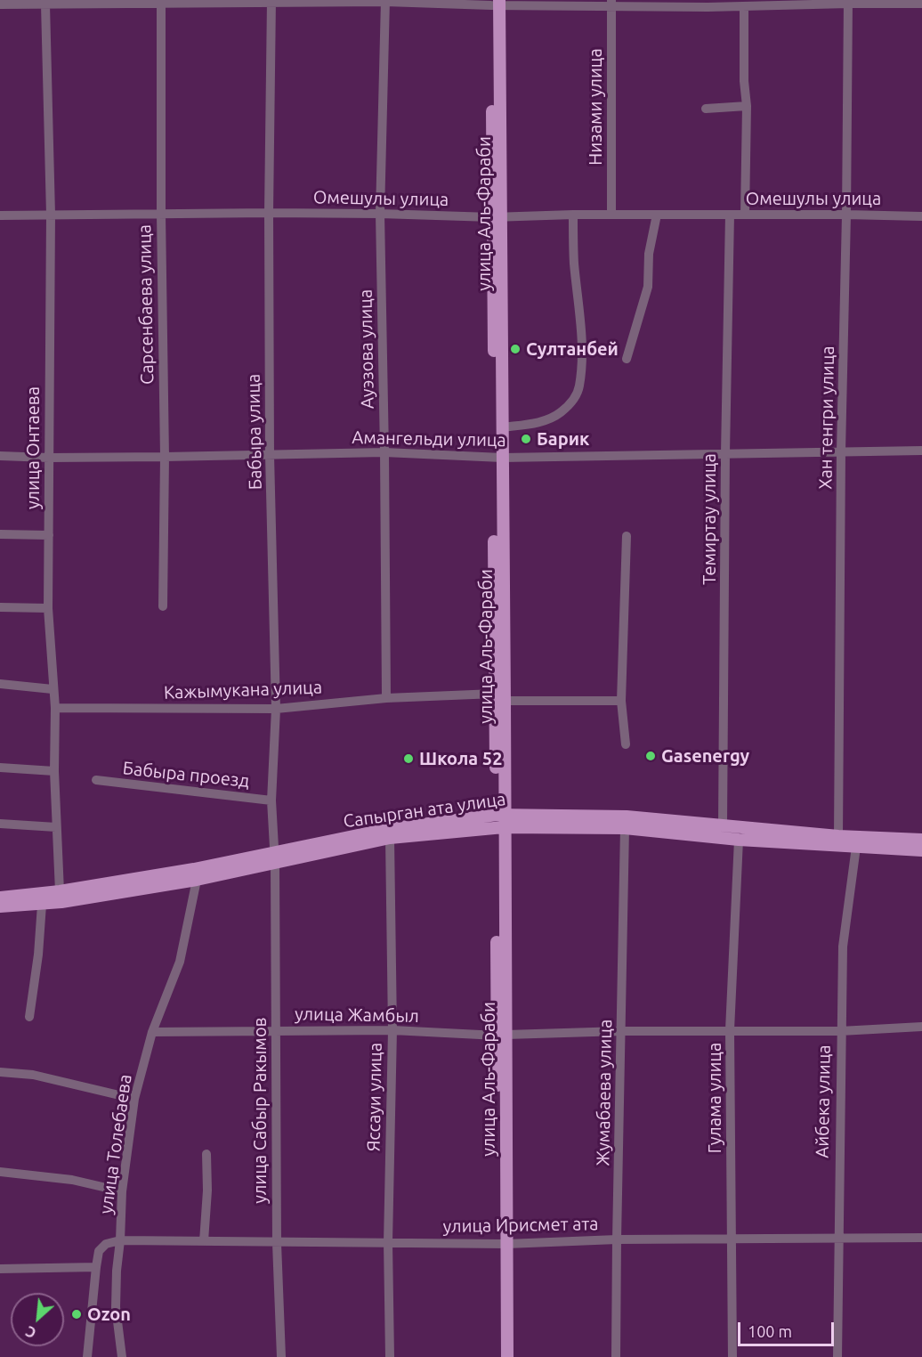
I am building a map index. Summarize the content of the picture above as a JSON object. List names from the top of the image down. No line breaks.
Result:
{"streets":{"main road":["улица Аль-Фараби","Сапырган ата улица"],"street":["Низами улица","Омешулы улица","Сарсенбаева улица","Ауэзова улица","Хан тенгри улица","Бабыра улица","Амангельди улица","улица Онтаева","Темиртау улица","Кажымукана улица","Бабыра проезд","улица Жамбыл","Жумабаева улица","Яссауи улица","Гулама улица","Айбека улица","улица Сабыр Ракымов","улица Толебаева","улица Ирисмет ата"]},"crossings":[["Низами улица","Омешулы улица"],["Омешулы улица","улица Аль-Фараби"],["Омешулы улица","Сарсенбаева улица"],["Омешулы улица","Ауэзова улица"],["Омешулы улица","Хан тенгри улица"],["Омешулы улица","Бабыра улица"],["Омешулы улица","улица Онтаева"],["Омешулы улица","Темиртау улица"],["улица Аль-Фараби","Амангельди улица"],["улица Аль-Фараби","Кажымукана улица"],["улица Аль-Фараби","Сапырган ата улица"],["улица Аль-Фараби","улица Жамбыл"],["улица Аль-Фараби","улица Ирисмет ата"],["Сарсенбаева улица","Амангельди улица"],["Ауэзова улица","Амангельди улица"],["Ауэзова улица","Кажымукана улица"],["Хан тенгри улица","Амангельди улица"],["Хан тенгри улица","Сапырган ата улица"],["Бабыра улица","Амангельди улица"],["Бабыра улица","Кажымукана улица"],["Бабыра улица","Бабыра проезд"],["Бабыра улица","Сапырган ата улица"],["Бабыра улица","улица Сабыр Ракымов"],["Амангельди улица","улица Онтаева"],["Амангельди улица","Темиртау улица"],["улица Онтаева","Кажымукана улица"],["улица Онтаева","Сапырган ата улица"],["Темиртау улица","Сапырган ата улица"],["Сапырган ата улица","Жумабаева улица"],["Сапырган ата улица","Яссауи улица"],["Сапырган ата улица","Гулама улица"],["Сапырган ата улица","Айбека улица"],["Сапырган ата улица","улица Сабыр Ракымов"],["Сапырган ата улица","улица Толебаева"],["улица Жамбыл","Жумабаева улица"],["улица Жамбыл","Яссауи улица"],["улица Жамбыл","Гулама улица"],["улица Жамбыл","Айбека улица"],["улица Жамбыл","улица Сабыр Ракымов"],["улица Жамбыл","улица Толебаева"],["Жумабаева улица","улица Ирисмет ата"],["Яссауи улица","улица Ирисмет ата"],["Гулама улица","улица Ирисмет ата"],["Айбека улица","улица Ирисмет ата"],["улица Сабыр Ракымов","улица Ирисмет ата"],["улица Толебаева","улица Ирисмет ата"]],"places":["Султанбей","Барик","Gasenergy","Школа 52","Ozon"],"scale_bar":"100 m","north":"bottom left"}
